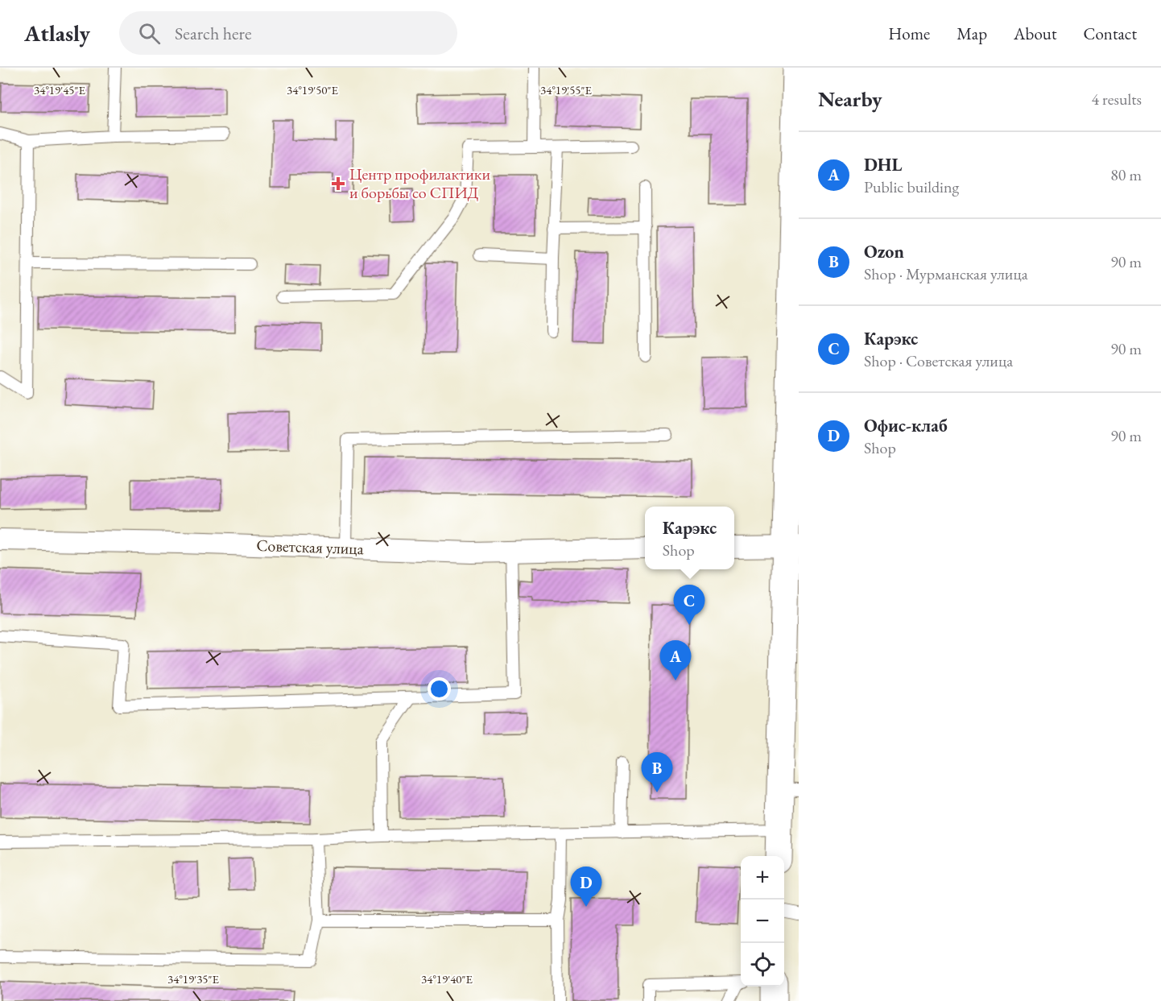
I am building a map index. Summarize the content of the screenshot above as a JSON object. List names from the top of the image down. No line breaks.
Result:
{"streets":{"street":["Советская улица"]},"places":{"health":["Центр профилактики и борьбы со СПИД"]},"page":{"header":"Atlasly","search":"Search here","nav":["Home","Map","About","Contact"],"heading":["Nearby","4 results"],"list":[{"mark":"A","name":"DHL","note":"Public building","value":"80 m"},{"mark":"B","name":"Ozon","note":"Shop · Мурманская улица","value":"90 m"},{"mark":"C","name":"Карэкс","note":"Shop · Советская улица","value":"90 m"},{"mark":"D","name":"Офис-клаб","note":"Shop","value":"90 m"}],"popup":["Карэкс","Shop"],"pins":["C","A","B","D"],"map_buttons":["+","−"]},"coordinates":["34°19'45\"E","34°19'50\"E","34°19'55\"E","34°19'35\"E","34°19'40\"E"]}
